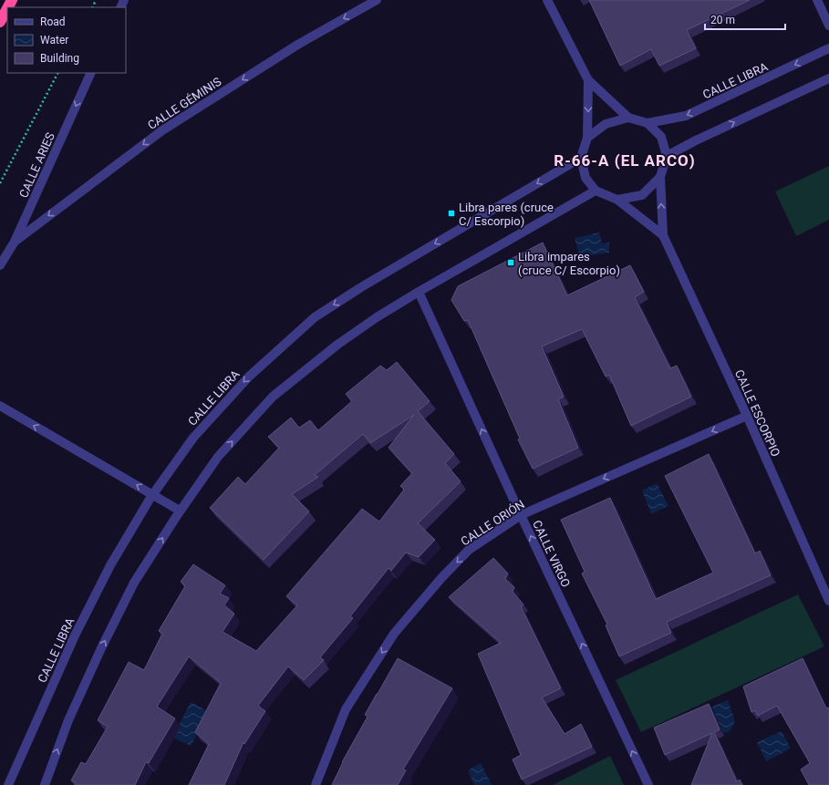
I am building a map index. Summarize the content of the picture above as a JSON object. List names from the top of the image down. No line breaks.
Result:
{"streets":{"street":["CALLE LIBRA","CALLE GÉMINIS","CALLE ARIES","CALLE ESCORPIO","CALLE ORIÓN","CALLE VIRGO"]},"crossings":[["CALLE LIBRA","CALLE ESCORPIO"],["CALLE GÉMINIS","CALLE ARIES"],["CALLE ESCORPIO","CALLE ORIÓN"],["CALLE ORIÓN","CALLE VIRGO"]],"one_way":["CALLE GÉMINIS","CALLE ARIES","CALLE ORIÓN","CALLE VIRGO"],"districts":["R-66-A (EL ARCO)"],"places":{"transit":["Libra pares (cruce C/ Escorpio)","Libra impares (cruce C/ Escorpio)"]},"legend":["Road","Water","Building"],"scale_bar":"20 m"}
